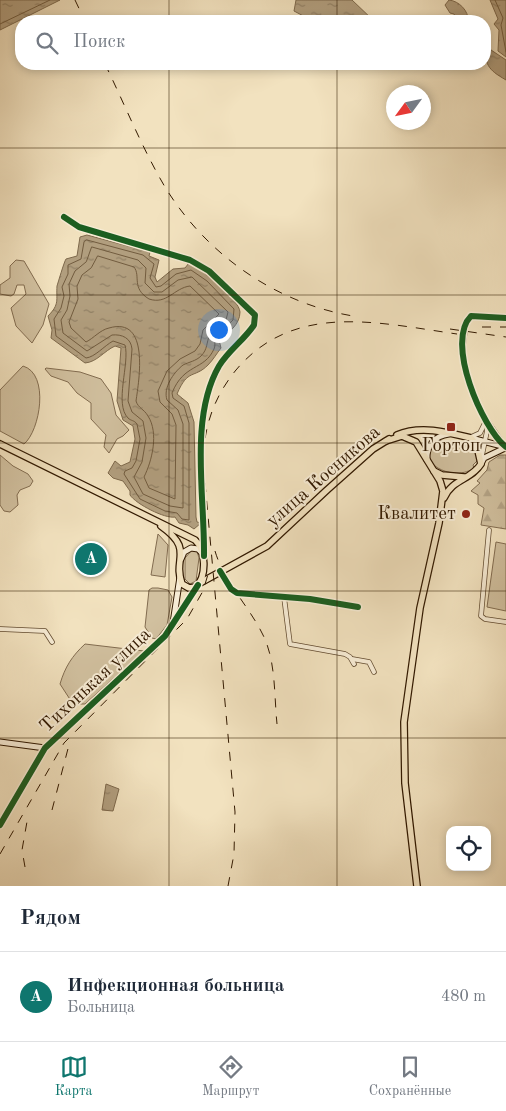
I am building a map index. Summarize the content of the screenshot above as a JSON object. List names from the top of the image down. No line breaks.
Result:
{"streets":{"main road":["улица Косникова"],"street":["Тихонькая улица"]},"crossings":[["улица Косникова","Тихонькая улица"]],"places":{"transit":["Гортоп"],"other":["Квалитет"]},"north":"bottom left","page":{"search":"Поиск","pins":"A","heading":"Рядом","list":[{"mark":"A","name":"Инфекционная больница","note":"Больница","value":"480 m"}],"nav":["Карта","Маршрут","Сохранённые"]}}
